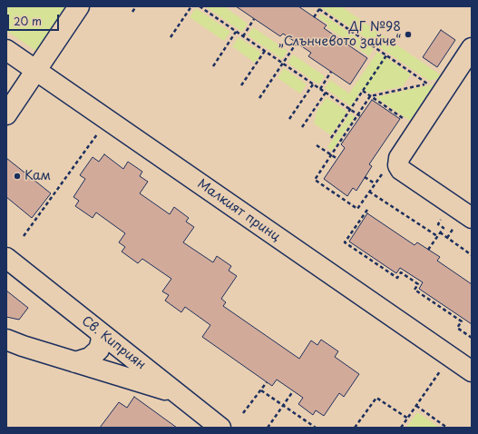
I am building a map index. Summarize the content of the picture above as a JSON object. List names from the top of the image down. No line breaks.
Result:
{"streets":{"street":["Малкият принц","Св. Киприян"]},"places":["ДГ №98 „Слънчевото зайче“","Кам"],"scale_bar":"20 m"}
